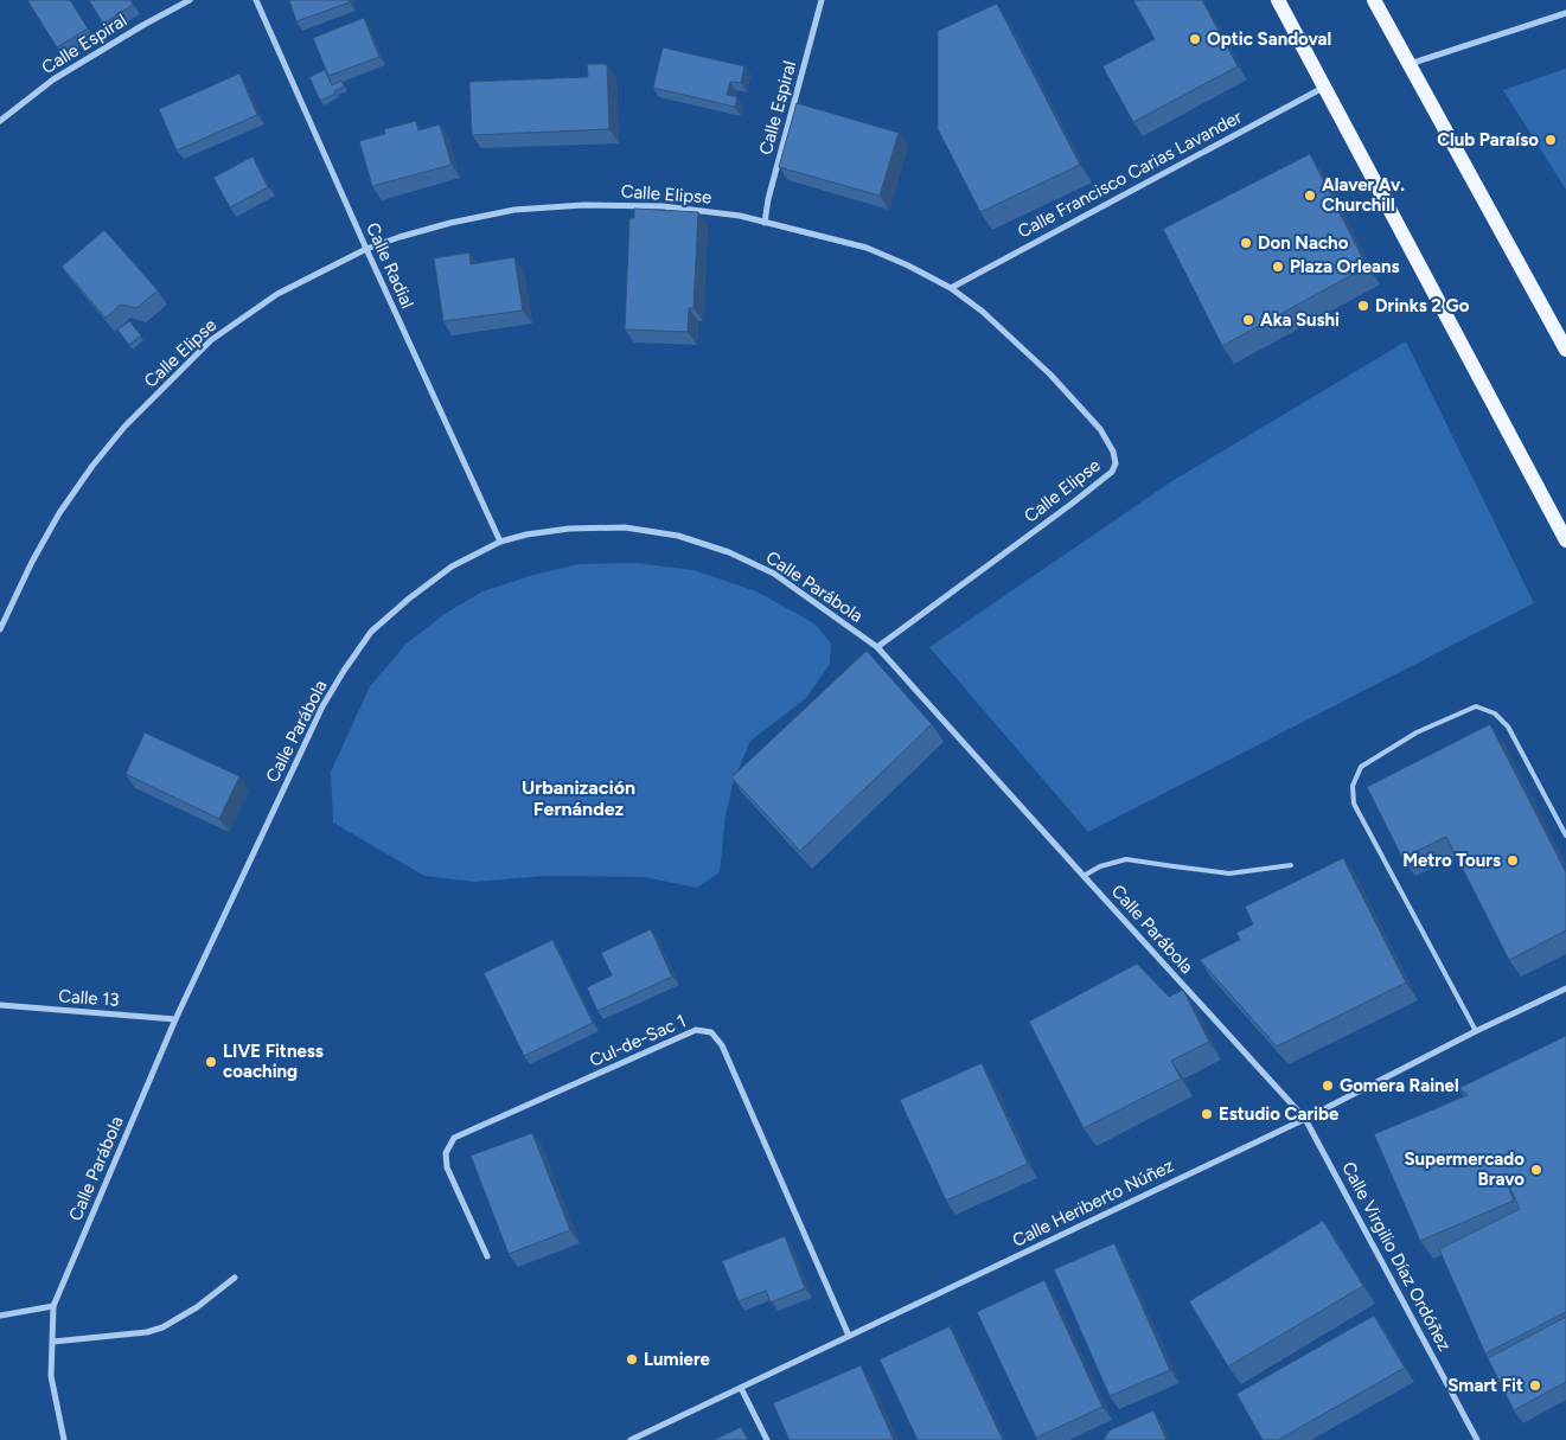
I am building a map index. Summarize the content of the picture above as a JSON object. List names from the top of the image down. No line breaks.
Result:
{"streets":{"street":["Calle Espiral","Calle Francisco Carias Lavander","Calle Elipse","Calle Radial","Calle Parábola","Calle 13","Cul-de-Sac 1","Calle Heriberto Núñez","Calle Virgilio Díaz Ordóñez"]},"crossings":[["Calle Espiral","Calle Elipse"],["Calle Francisco Carias Lavander","Calle Elipse"],["Calle Elipse","Calle Radial"],["Calle Elipse","Calle Parábola"],["Calle Radial","Calle Parábola"],["Calle Parábola","Calle 13"],["Calle Parábola","Calle Heriberto Núñez"],["Calle Parábola","Calle Virgilio Díaz Ordóñez"],["Cul-de-Sac 1","Calle Heriberto Núñez"],["Calle Heriberto Núñez","Calle Virgilio Díaz Ordóñez"]],"districts":["Urbanización Fernández"],"places":["Optic Sandoval","Club Paraíso","Alaver Av. Churchill","Don Nacho","Plaza Orleans","Drinks 2 Go","Aka Sushi","Metro Tours","LIVE Fitness coaching","Gomera Rainel","Estudio Caribe","Supermercado Bravo","Lumiere","Smart Fit"]}
